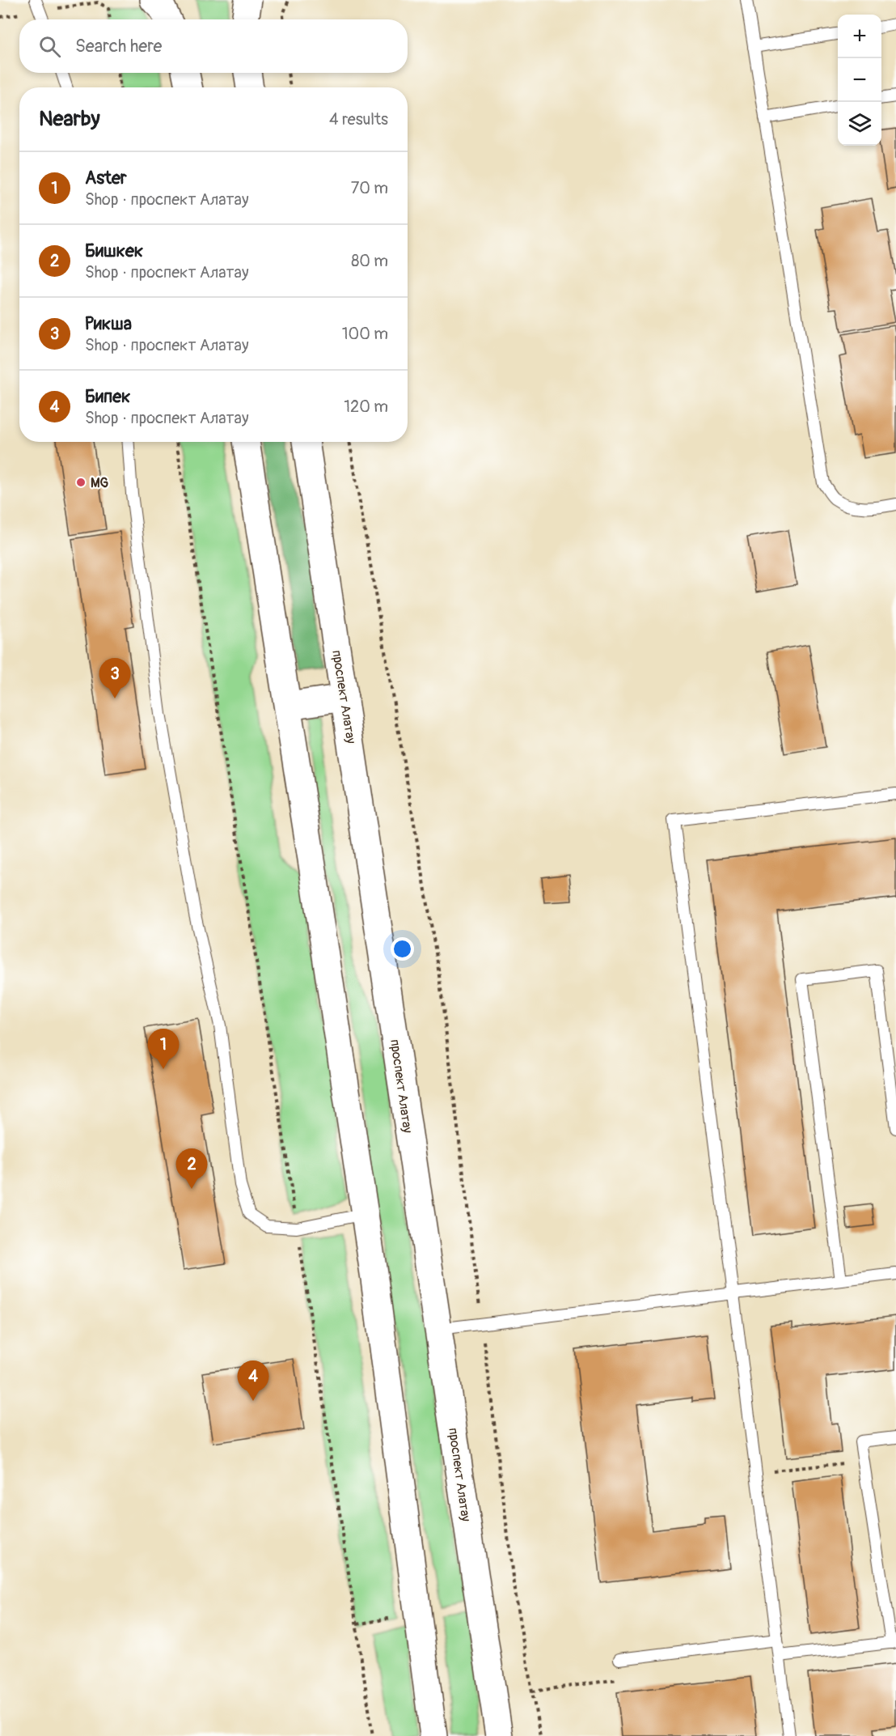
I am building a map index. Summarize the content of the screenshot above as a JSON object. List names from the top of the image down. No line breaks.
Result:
{"streets":{"main road":["проспект Алатау"]},"places":["MG"],"page":{"map_buttons":["+","−"],"search":"Search here","heading":["Nearby","4 results"],"list":[{"mark":"1","name":"Aster","note":"Shop · проспект Алатау","value":"70 m"},{"mark":"2","name":"Бишкек","note":"Shop · проспект Алатау","value":"80 m"},{"mark":"3","name":"Рикша","note":"Shop · проспект Алатау","value":"100 m"},{"mark":"4","name":"Бипек","note":"Shop · проспект Алатау","value":"120 m"}],"pins":["3","1","2","4"]}}
